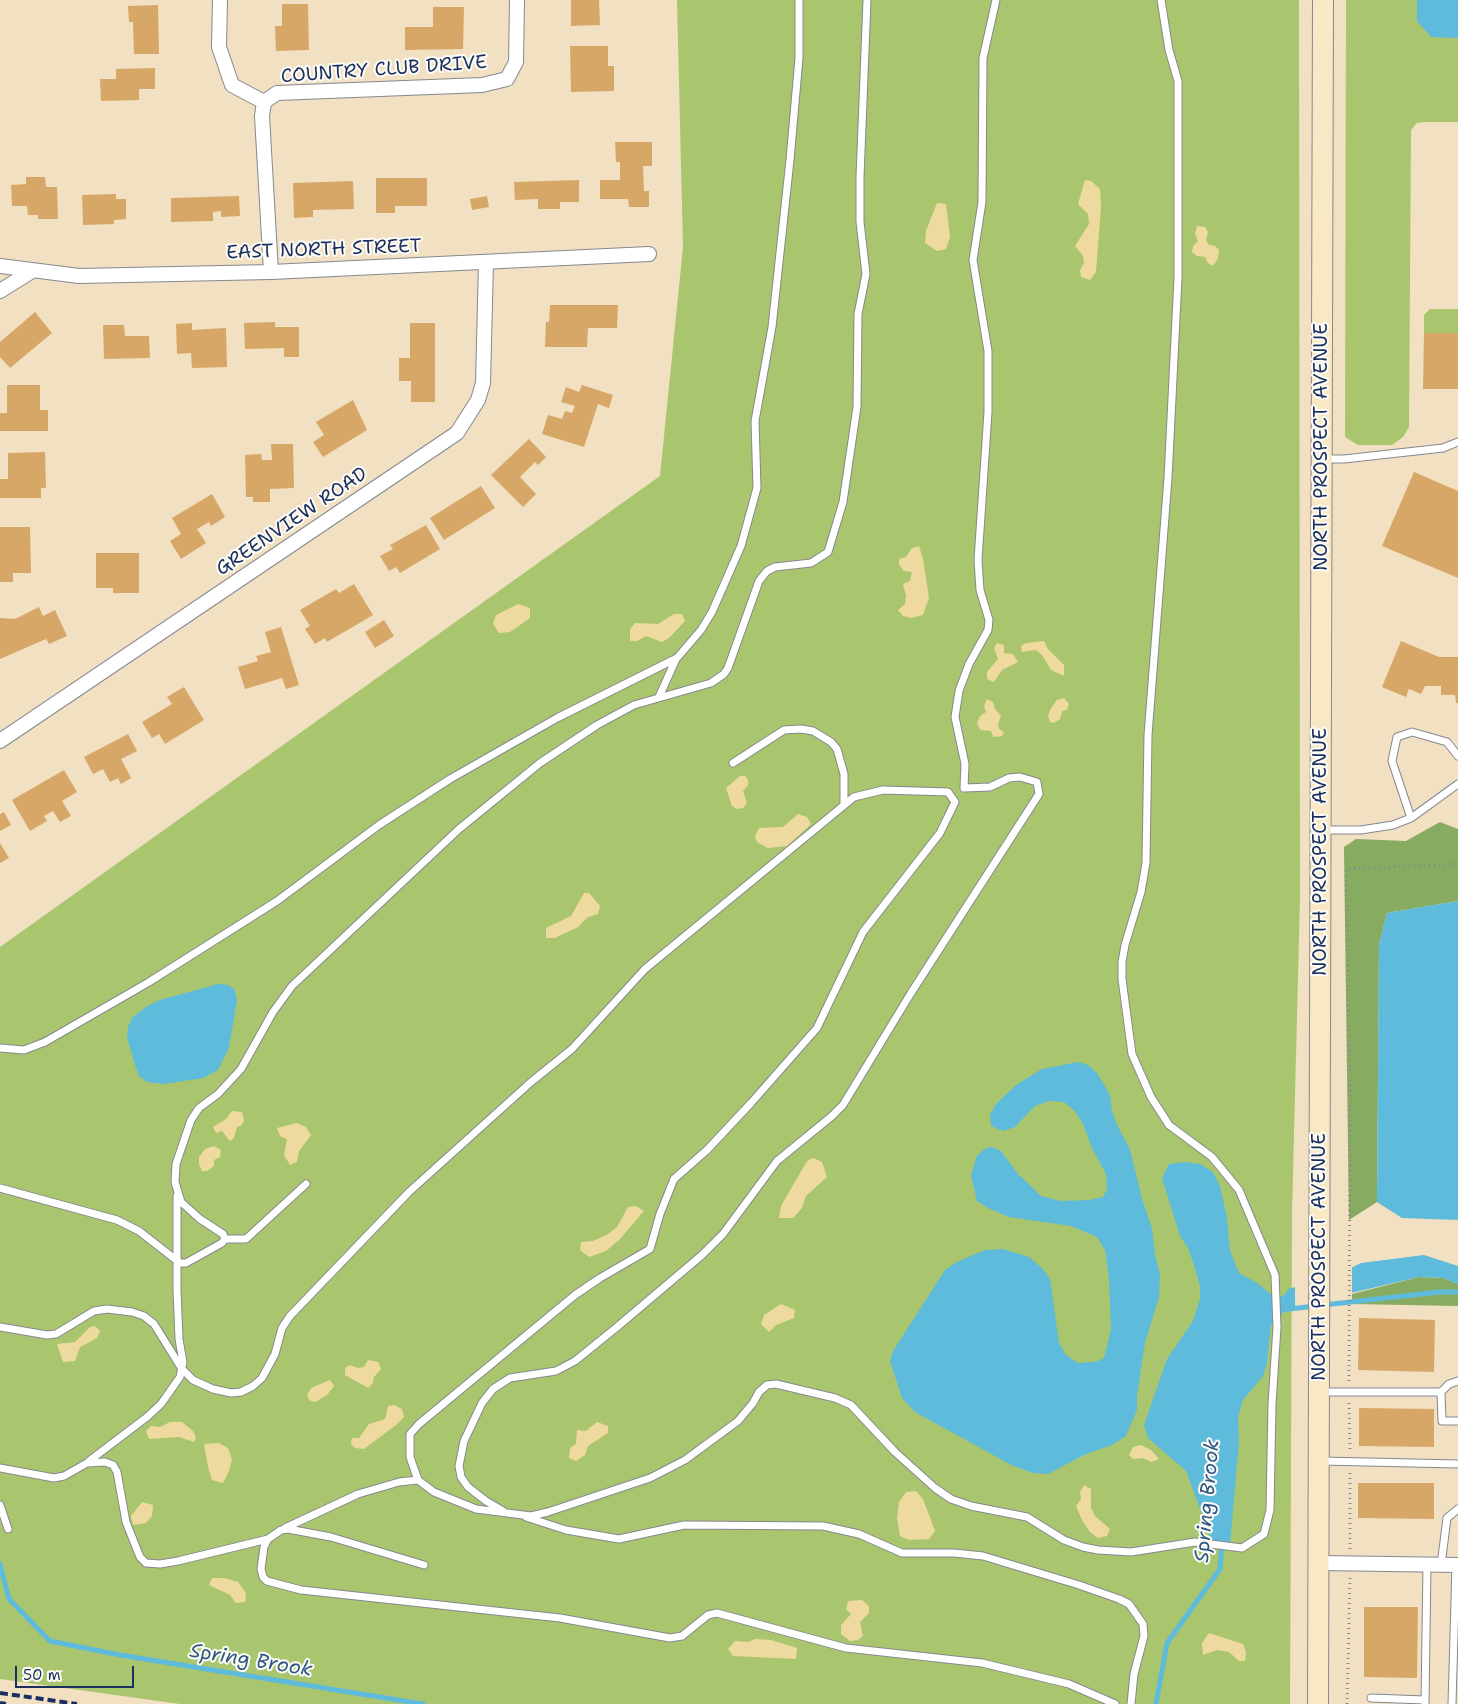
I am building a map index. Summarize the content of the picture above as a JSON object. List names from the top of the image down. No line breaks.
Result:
{"streets":{"main road":["NORTH PROSPECT AVENUE"],"street":["COUNTRY CLUB DRIVE","EAST NORTH STREET","GREENVIEW ROAD"]},"crossings":[["COUNTRY CLUB DRIVE","EAST NORTH STREET"],["EAST NORTH STREET","GREENVIEW ROAD"]],"water":["Spring Brook"],"scale_bar":"50 m"}
